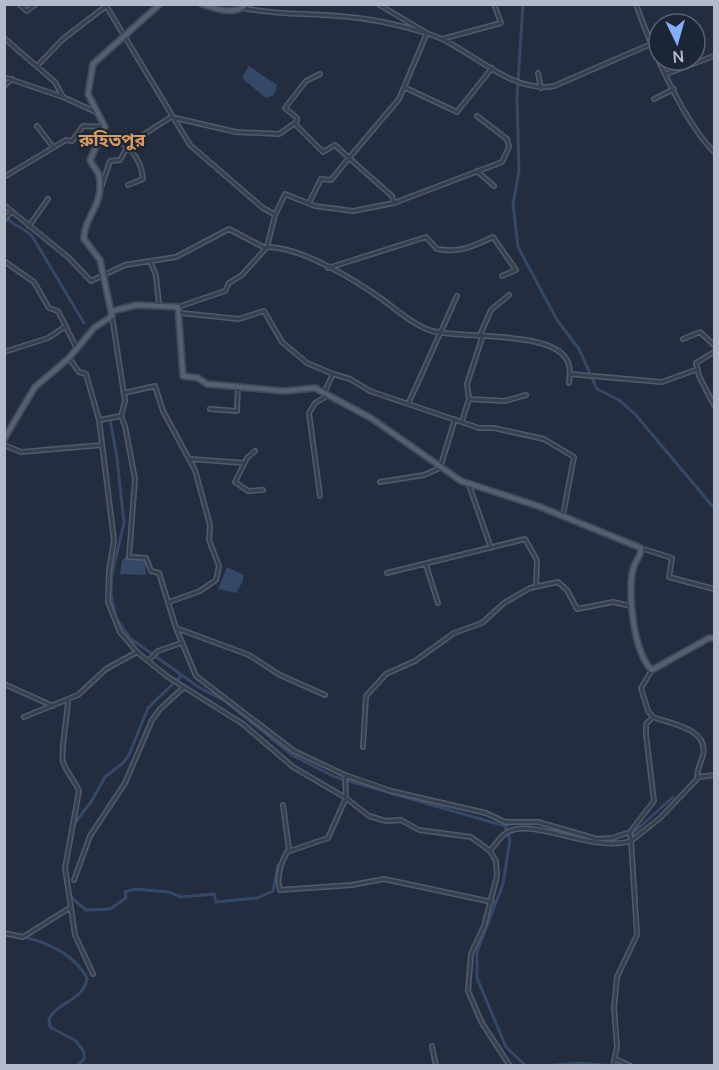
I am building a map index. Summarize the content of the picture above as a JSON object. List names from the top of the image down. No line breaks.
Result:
{"districts":["রুহিতপুর"],"north":"bottom"}
